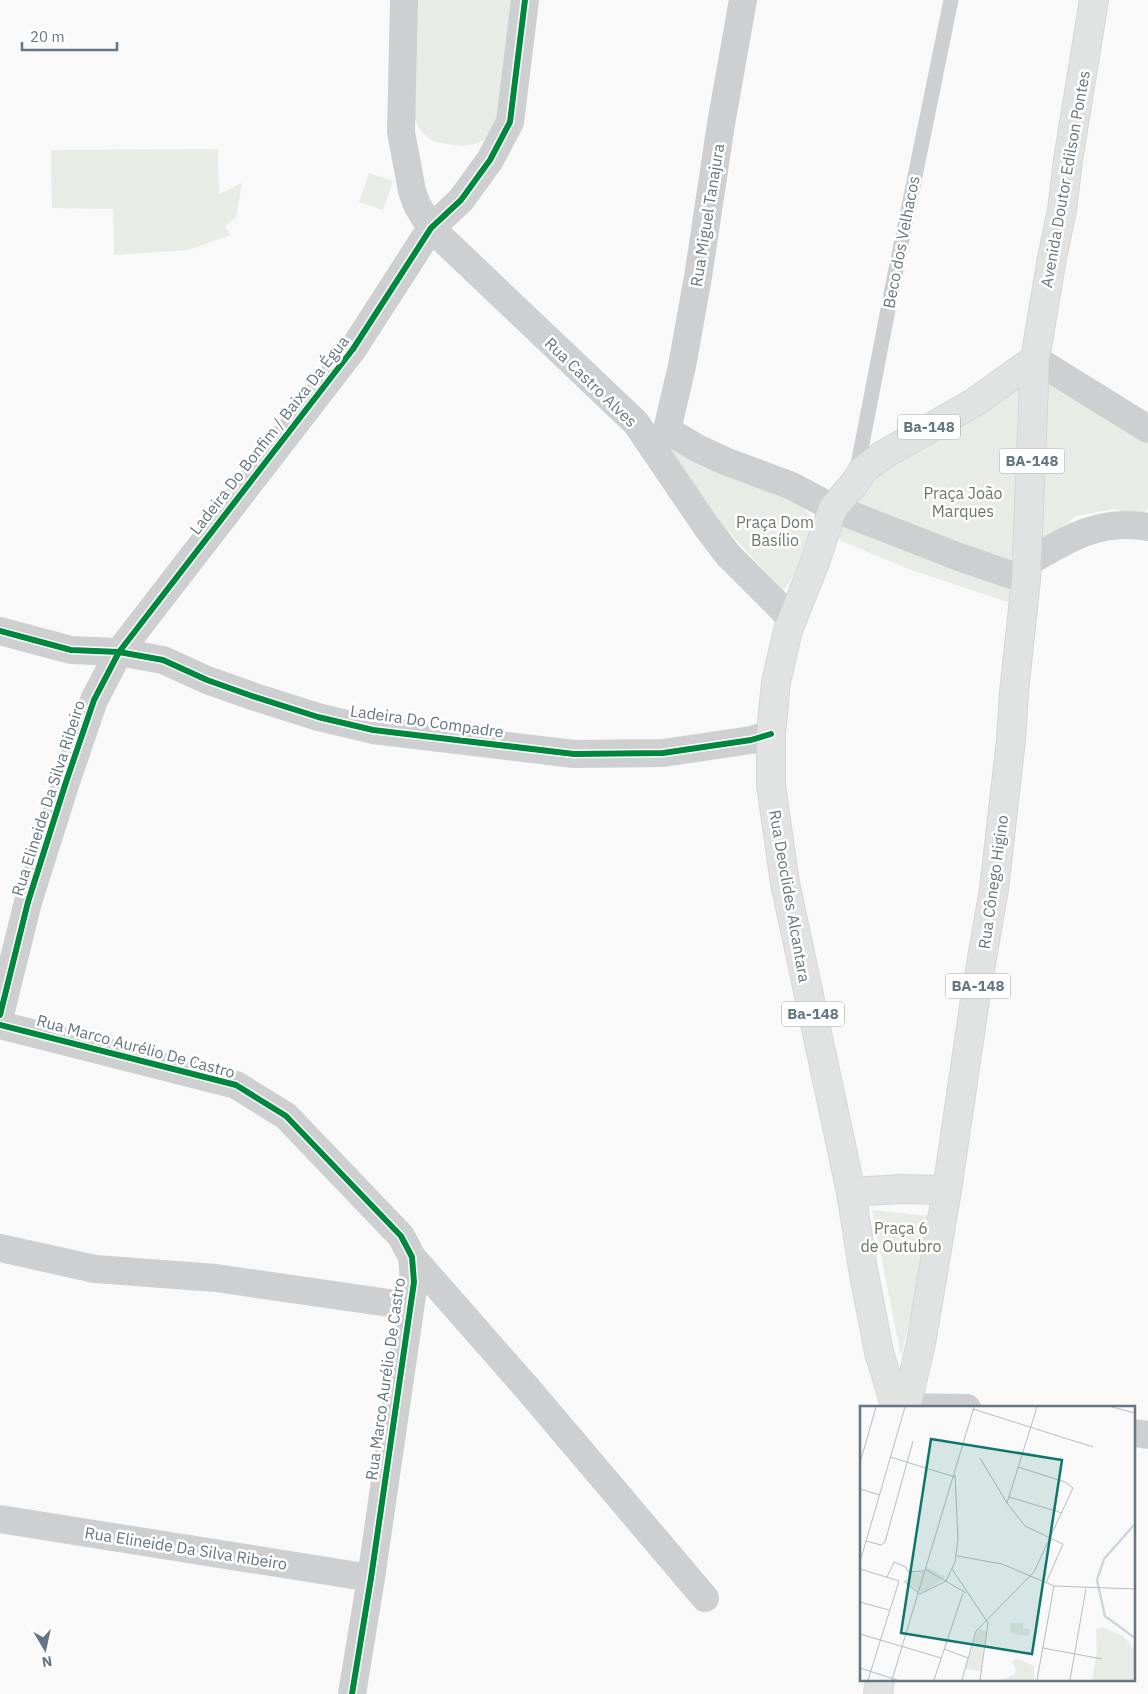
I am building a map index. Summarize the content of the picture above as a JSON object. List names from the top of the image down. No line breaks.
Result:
{"streets":{"main road":["Avenida Doutor Edilson Pontes","Ba-148","BA-148","Rua Cônego Higino","Rua Deoclides Alcantara"],"street":["Rua Miguel Tanajura","Rua Castro Alves","Ladeira Do Bonfim / Baixa Da Égua","Ladeira Do Compadre","Rua Elineide Da Silva Ribeiro","Rua Marco Aurélio De Castro"],"lane":["Beco dos Velhacos"]},"crossings":[["Avenida Doutor Edilson Pontes","Ba-148"],["Avenida Doutor Edilson Pontes","BA-148"],["Beco dos Velhacos","Ba-148"],["Rua Castro Alves","Ba-148"],["Rua Castro Alves","Ladeira Do Bonfim / Baixa Da Égua"],["Rua Castro Alves","Rua Deoclides Alcantara"],["Ba-148","BA-148"],["Ba-148","Rua Deoclides Alcantara"],["Ladeira Do Bonfim / Baixa Da Égua","Ladeira Do Compadre"],["Ladeira Do Bonfim / Baixa Da Égua","Rua Elineide Da Silva Ribeiro"],["BA-148","Rua Cônego Higino"],["Ladeira Do Compadre","Rua Elineide Da Silva Ribeiro"],["Ladeira Do Compadre","Rua Deoclides Alcantara"],["Rua Elineide Da Silva Ribeiro","Rua Marco Aurélio De Castro"]],"parks":["Praça João Marques","Praça Dom Basílio","Praça 6 de Outubro"],"scale_bar":"20 m","north":"bottom"}
